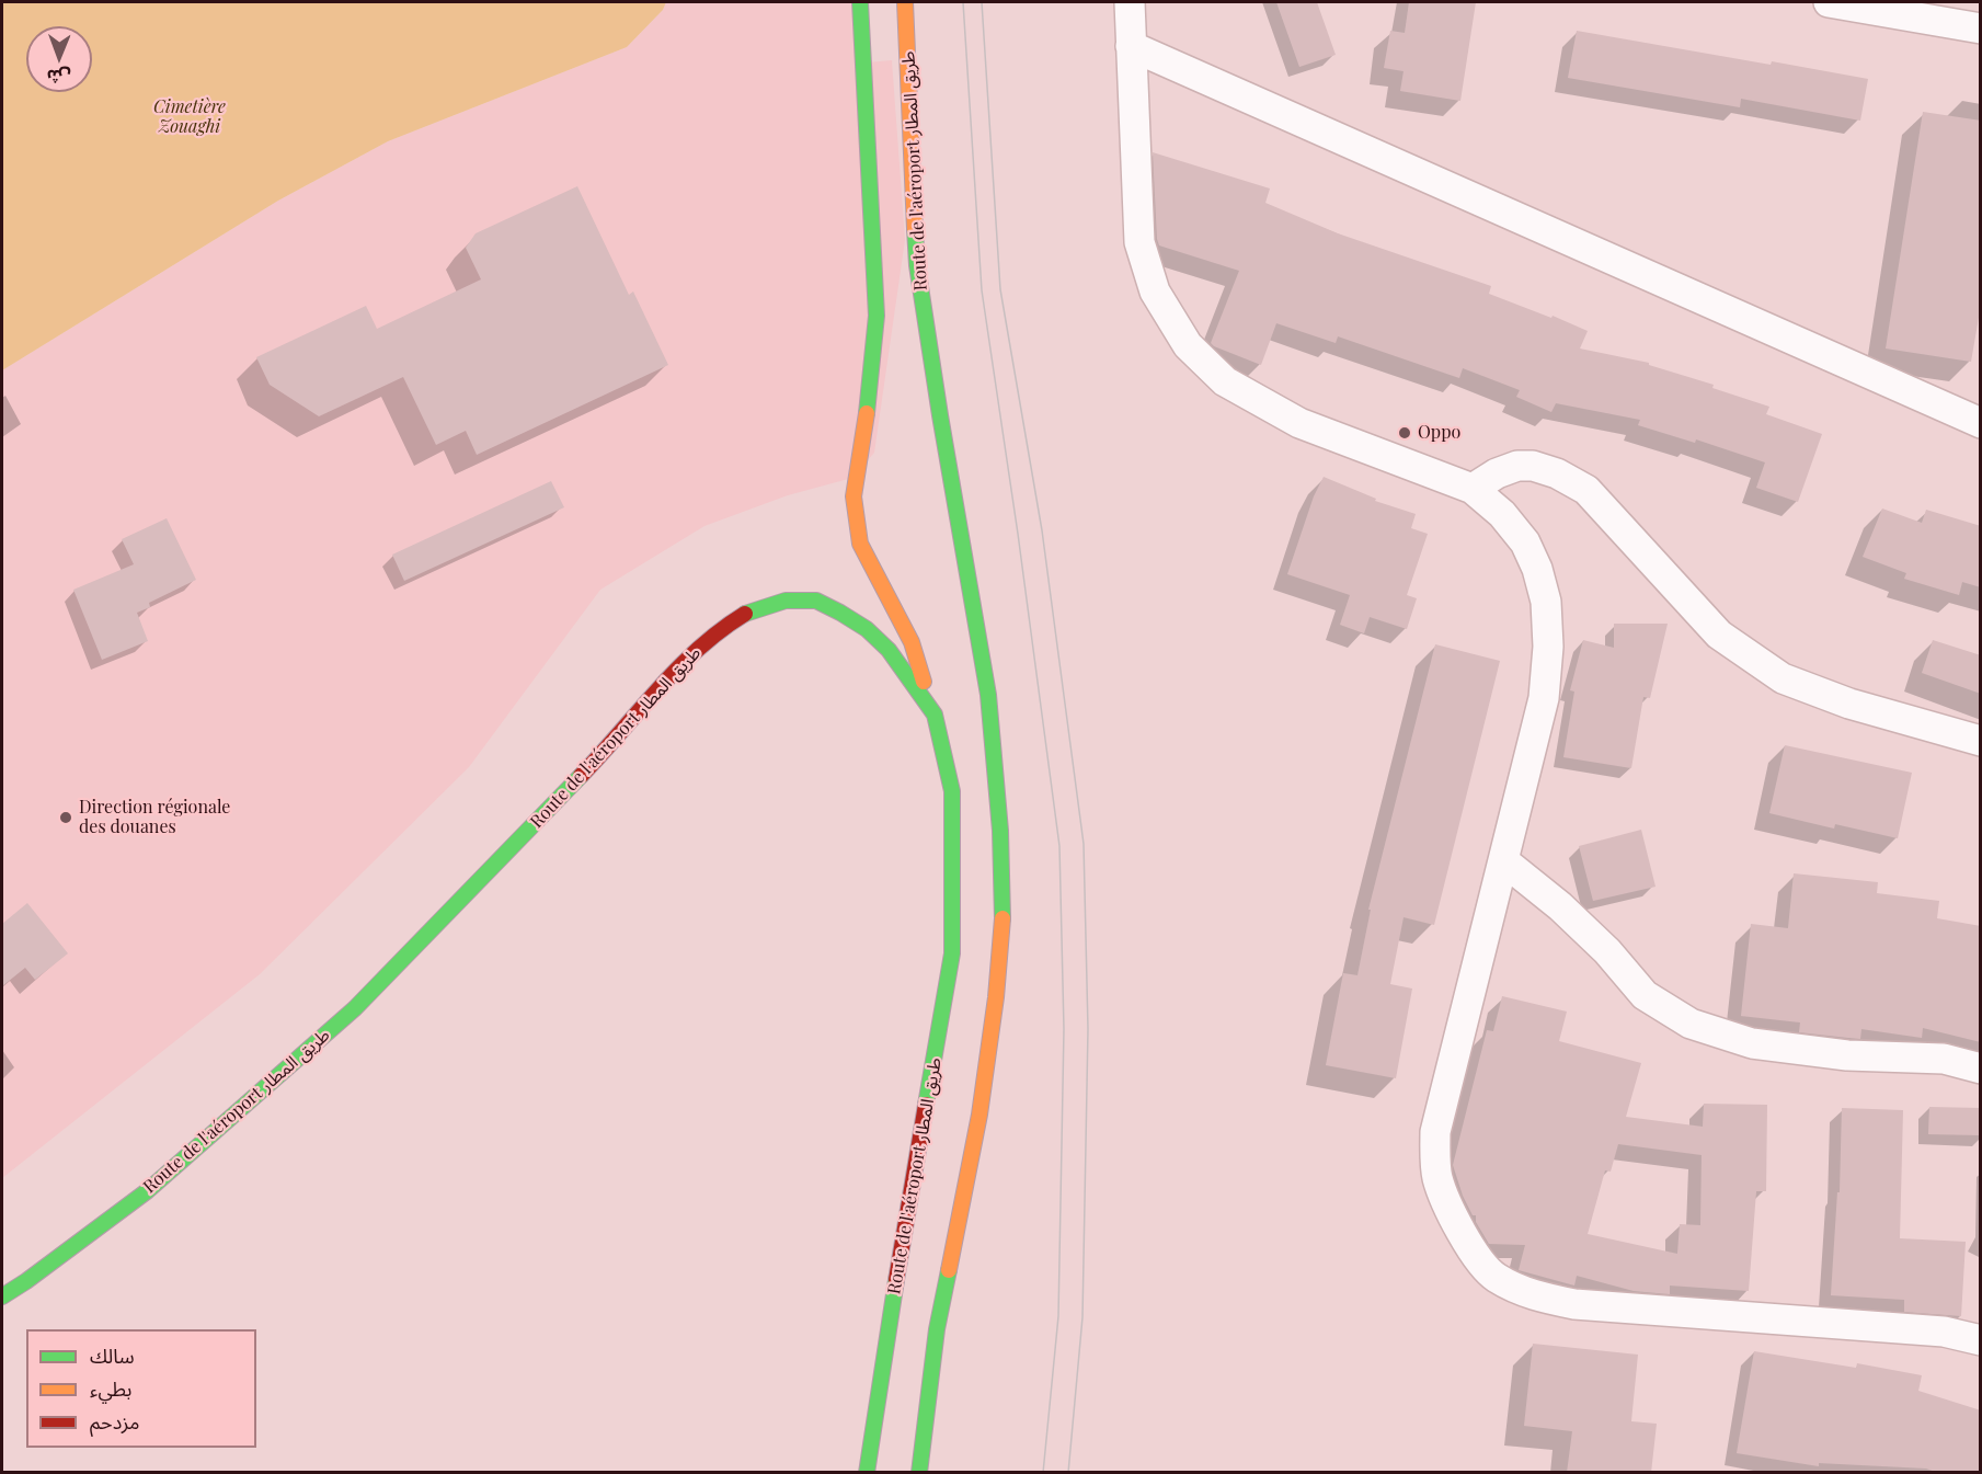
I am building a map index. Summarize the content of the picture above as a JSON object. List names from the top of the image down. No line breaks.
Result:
{"streets":{"highway":["Route de l'aéroport طريق المطار"]},"parks":["Cimetière Zouaghi"],"places":["Oppo","Direction régionale des douanes"],"legend":["سالك","بطيء","مزدحم"],"north":"bottom"}
